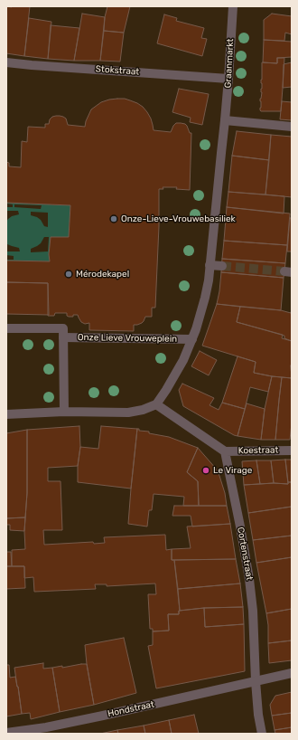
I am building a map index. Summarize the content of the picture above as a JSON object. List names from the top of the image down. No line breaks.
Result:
{"streets":{"street":["Graanmarkt","Stokstraat","Onze Lieve Vrouweplein","Koestraat","Cortenstraat","Hondstraat"]},"crossings":[["Graanmarkt","Stokstraat"],["Graanmarkt","Onze Lieve Vrouweplein"],["Koestraat","Cortenstraat"],["Cortenstraat","Hondstraat"]],"places":["Onze-Lieve-Vrouwebasiliek","Mérodekapel","Le Virage"]}
